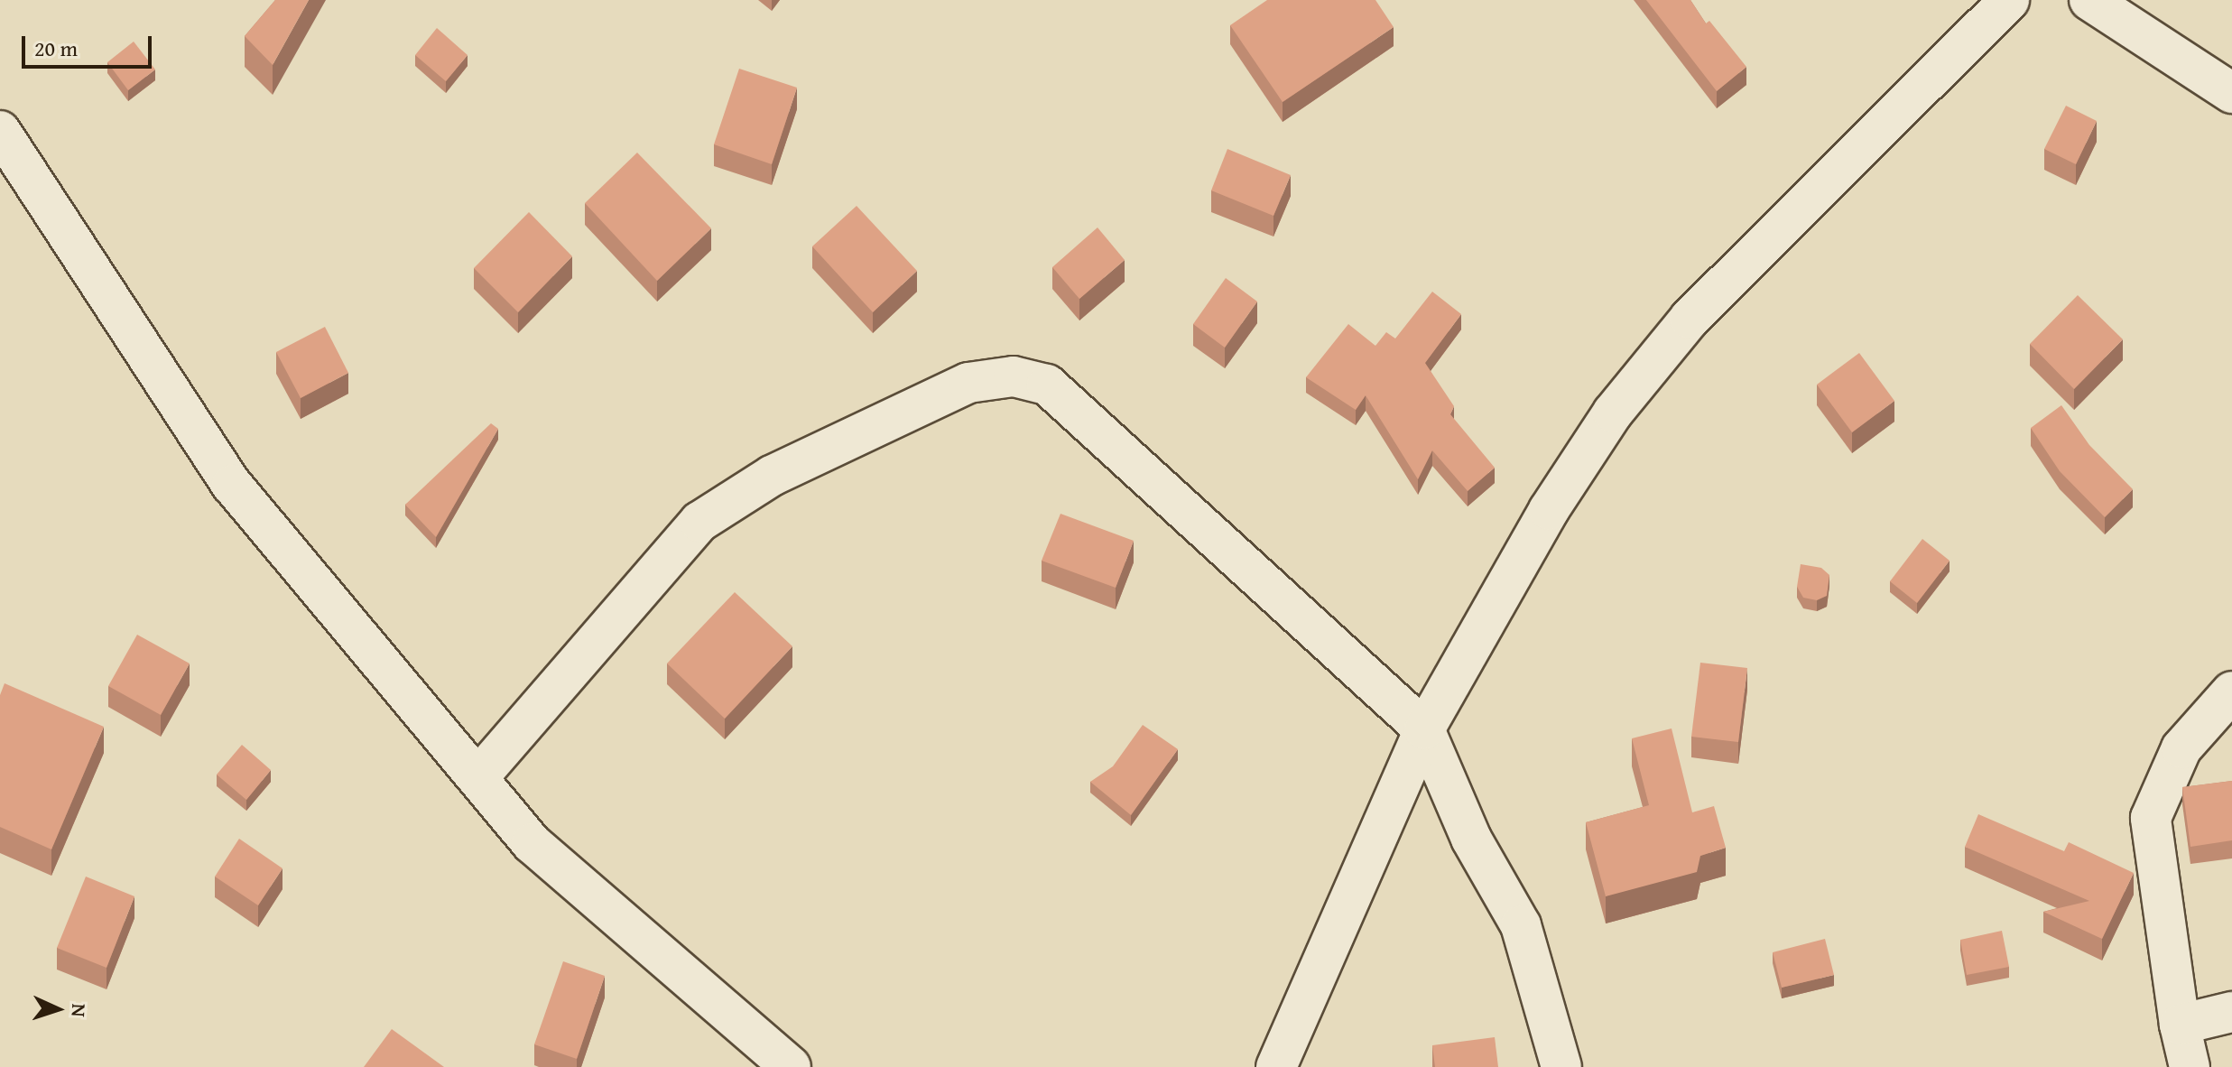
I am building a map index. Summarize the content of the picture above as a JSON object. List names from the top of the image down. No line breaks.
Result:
{"scale_bar":"20 m","north":"right"}
